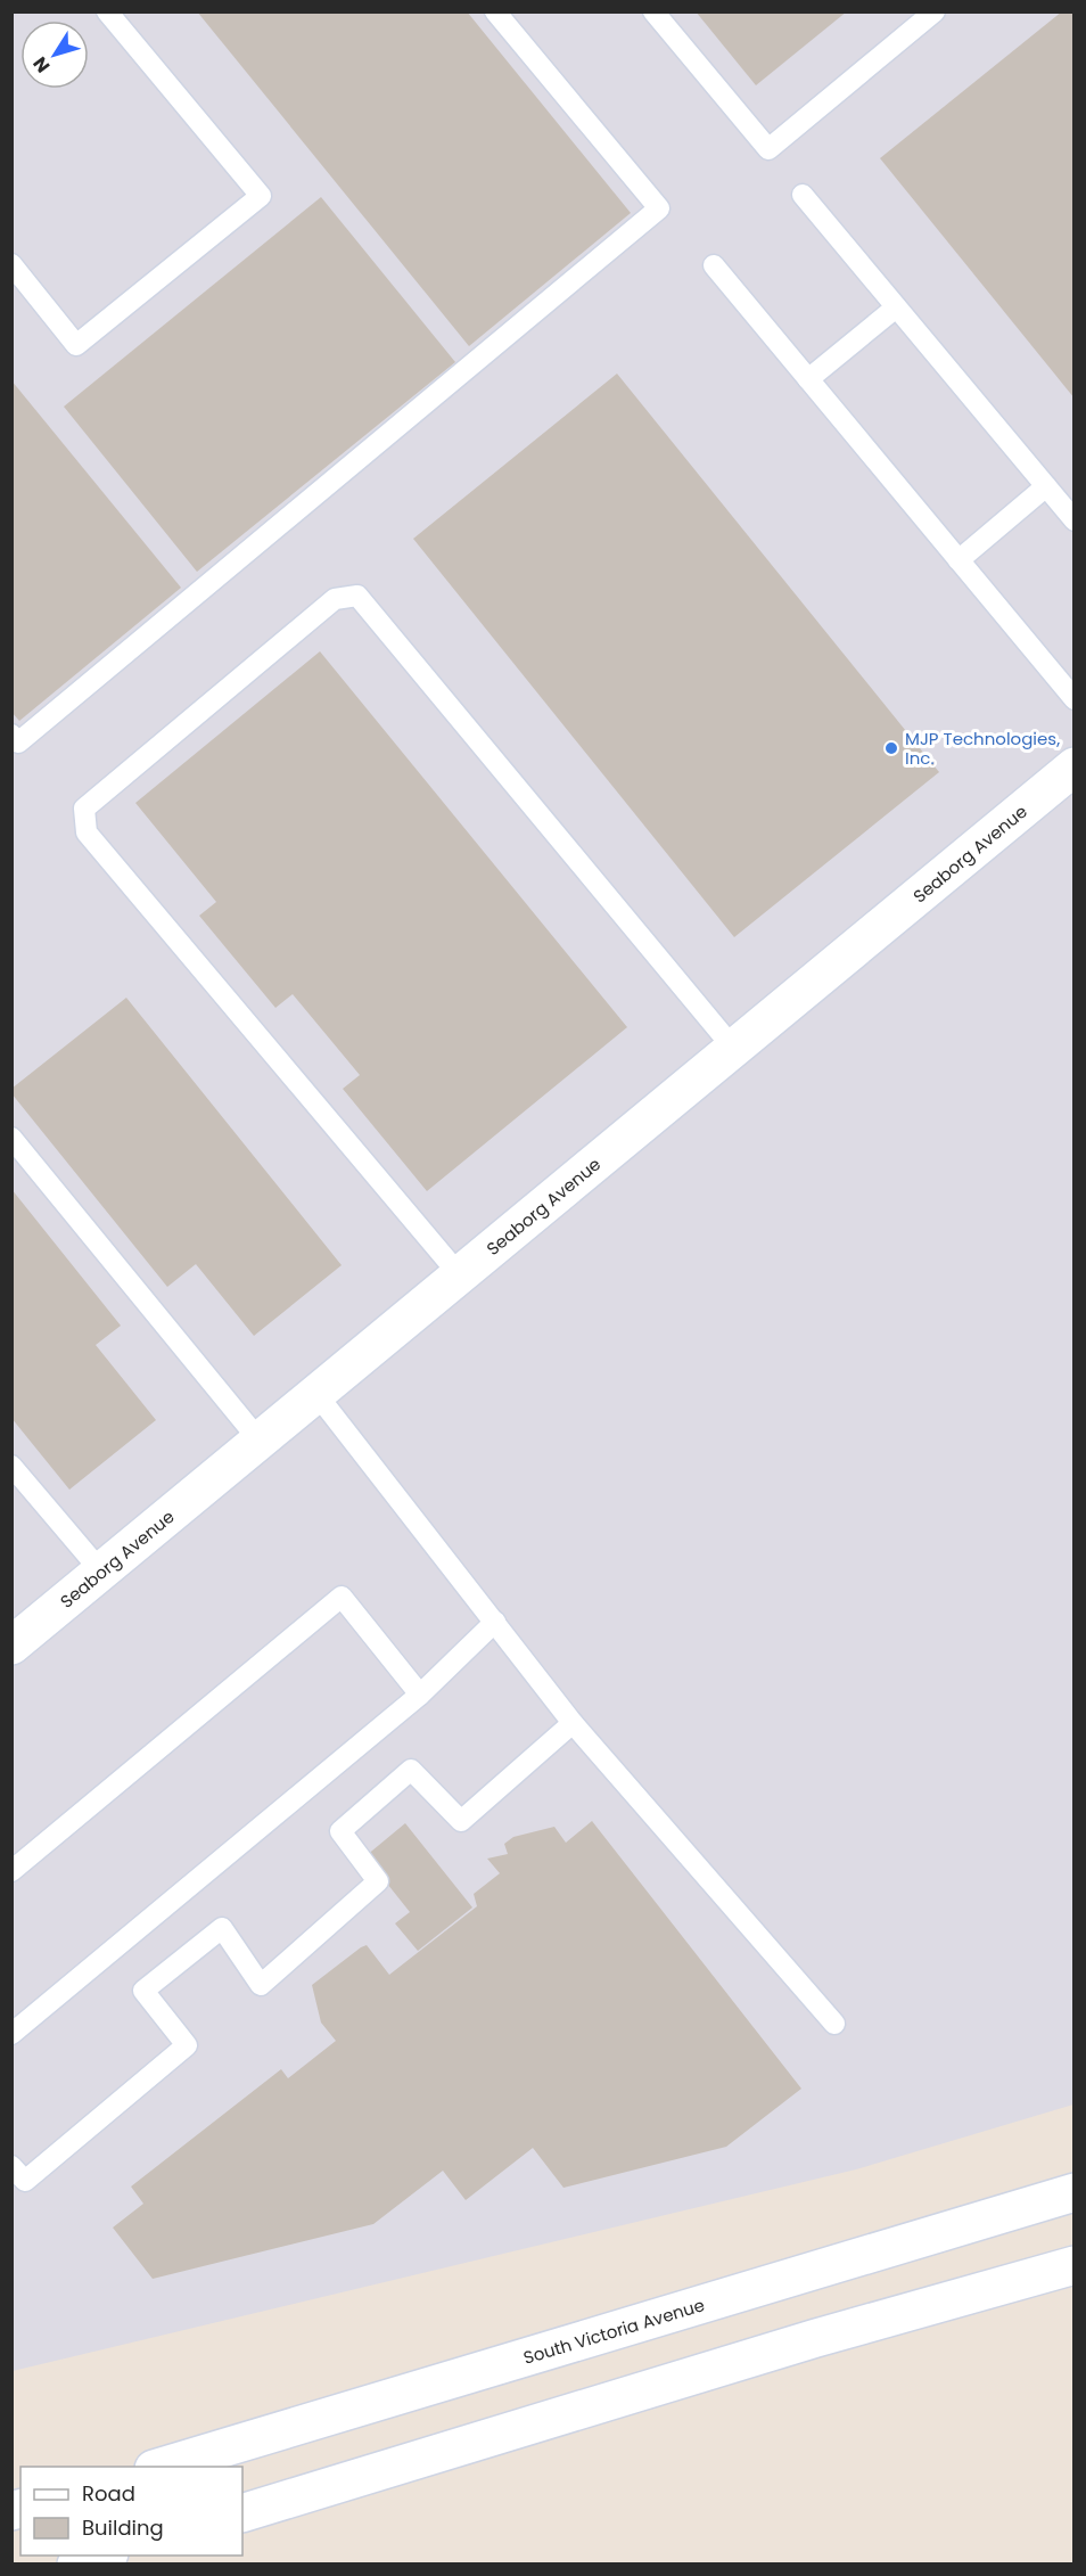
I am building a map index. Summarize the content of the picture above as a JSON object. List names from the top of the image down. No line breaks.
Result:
{"streets":{"main road":["Seaborg Avenue","South Victoria Avenue"]},"places":["MJP Technologies, Inc."],"legend":["Road","Building"],"north":"bottom left"}
